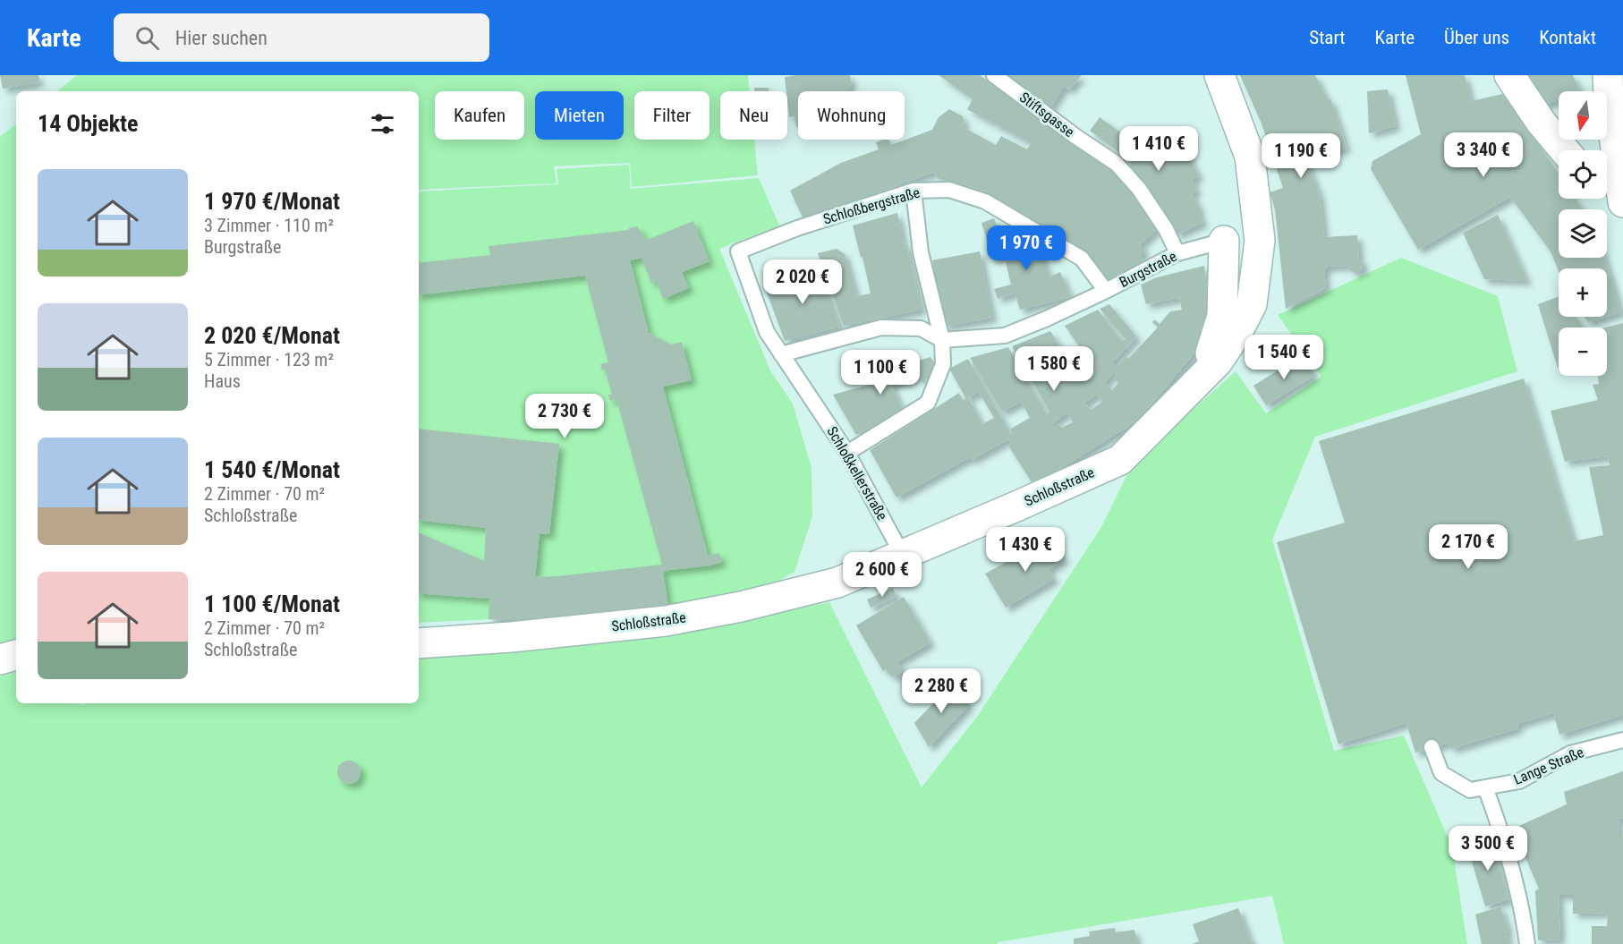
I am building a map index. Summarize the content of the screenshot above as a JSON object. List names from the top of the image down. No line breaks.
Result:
{"streets":{"street":["Burgstraße","Schloßstraße"],"lane":["Stiftsgasse","Schloßbergstraße","Schloßkellerstraße","Lange Straße"]},"crossings":[["Stiftsgasse","Burgstraße"],["Schloßbergstraße","Burgstraße"],["Schloßbergstraße","Schloßkellerstraße"],["Burgstraße","Schloßstraße"],["Schloßkellerstraße","Schloßstraße"]],"north":"bottom","page":{"header":"Karte","search":"Hier suchen","nav":["Start","Karte","Über uns","Kontakt"],"map_buttons":["+","−"],"chip":["Kaufen","Mieten","Filter","Neu","Wohnung"],"heading":"14 Objekte","price":["1 410 €","3 340 €","1 190 €","1 970 €","2 020 €","1 540 €","1 580 €","1 100 €","2 730 €","2 170 €","1 430 €","2 600 €","2 280 €","3 500 €"],"list":[{"name":"1 970 €/Monat","note":"3 Zimmer · 110 m² · Burgstraße"},{"name":"2 020 €/Monat","note":"5 Zimmer · 123 m² · Haus"},{"name":"1 540 €/Monat","note":"2 Zimmer · 70 m² · Schloßstraße"},{"name":"1 100 €/Monat","note":"2 Zimmer · 70 m² · Schloßstraße"}]}}
